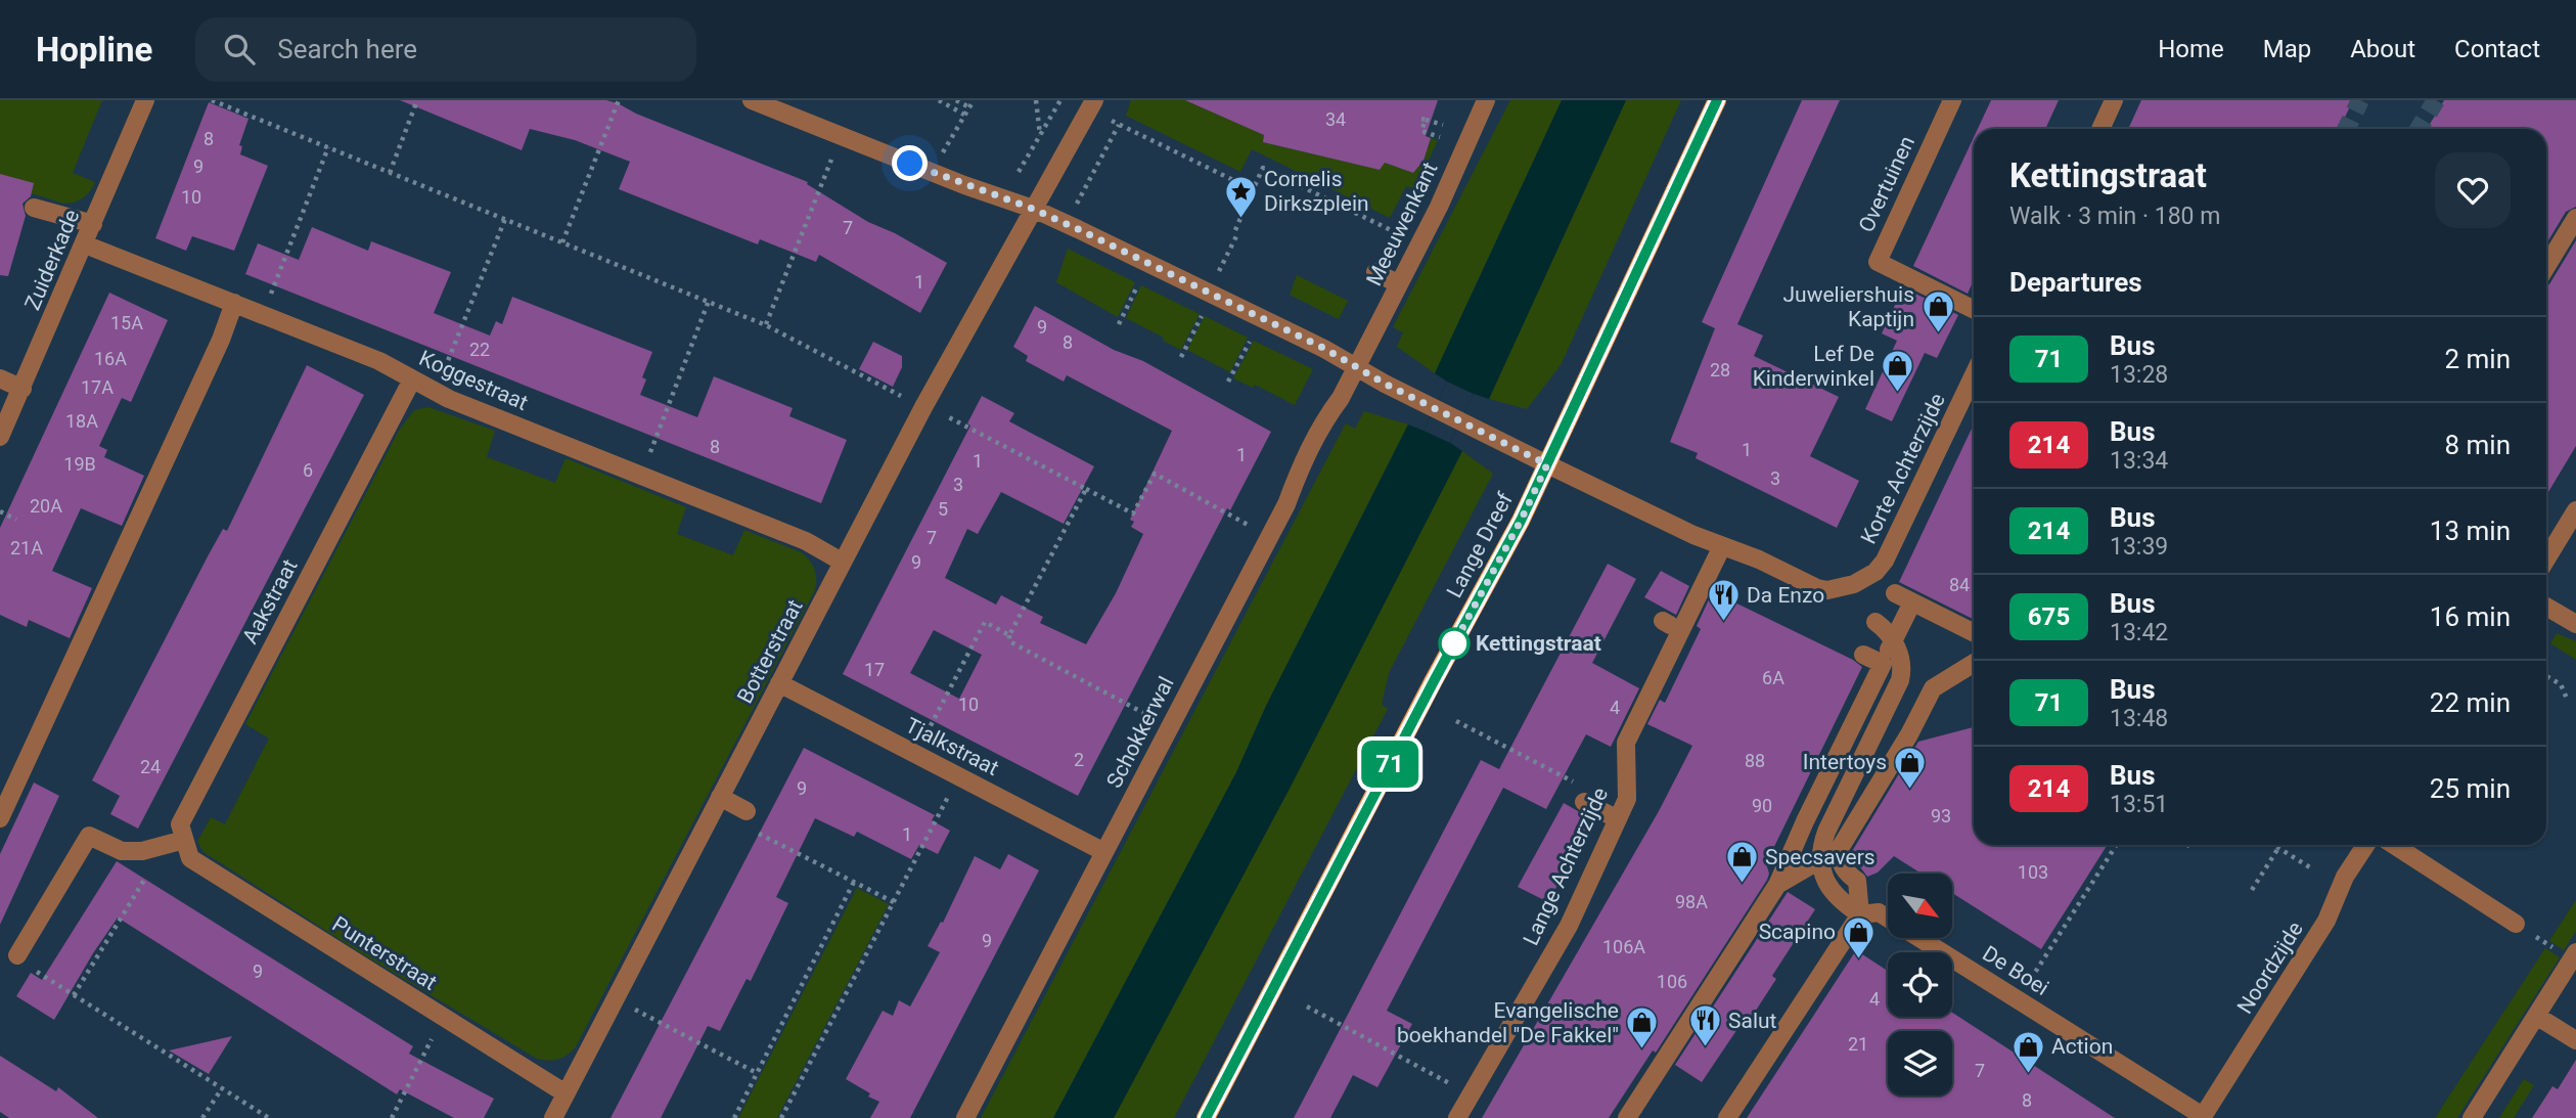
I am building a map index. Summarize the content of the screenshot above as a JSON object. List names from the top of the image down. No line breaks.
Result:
{"streets":{"main road":["Lange Dreef"],"street":["Overtuinen","Meeuwenkant","Zuiderkade","Koggestraat","Korte Achterzijde","Aakstraat","Botterstraat","Schokkerwal","Tjalkstraat","Lange Achterzijde","Punterstraat","Noordzijde","De Boei"]},"crossings":[["Meeuwenkant","Schokkerwal"],["Zuiderkade","Koggestraat"],["Koggestraat","Aakstraat"],["Koggestraat","Botterstraat"],["Korte Achterzijde","Lange Achterzijde"],["Aakstraat","Punterstraat"],["Botterstraat","Tjalkstraat"],["Botterstraat","Punterstraat"],["Schokkerwal","Tjalkstraat"],["Noordzijde","De Boei"]],"places":{"place":["Cornelis Dirkszplein"],"shop":["Juweliershuis Kaptijn","Lef De Kinderwinkel","Intertoys","Specsavers","Scapino","Evangelische boekhandel \"De Fakkel\"","Action"],"restaurant":["Da Enzo","Salut"],"other":["Kettingstraat"]},"lines":["bus line 71"],"house_numbers":["34","8","9","10","7","1","15A","9","8","22","16A","28","17A","18A","8","1","1","1","19B","6","3","3","20A","5","7","21A","9","84","17","6A","10","4","2","88","24","9","90","93","1","103","98A","9","106A","9","106","4","21","7","8"],"north":"bottom right","page":{"header":"Hopline","search":"Search here","nav":["Home","Map","About","Contact"],"on_map":"71","heading":[["Kettingstraat","Walk · 3 min · 180 m"],"Departures"],"list":[{"mark":"71","name":"Bus","note":"13:28","value":"2 min"},{"mark":"214","name":"Bus","note":"13:34","value":"8 min"},{"mark":"214","name":"Bus","note":"13:39","value":"13 min"},{"mark":"675","name":"Bus","note":"13:42","value":"16 min"},{"mark":"71","name":"Bus","note":"13:48","value":"22 min"},{"mark":"214","name":"Bus","note":"13:51","value":"25 min"}]}}
